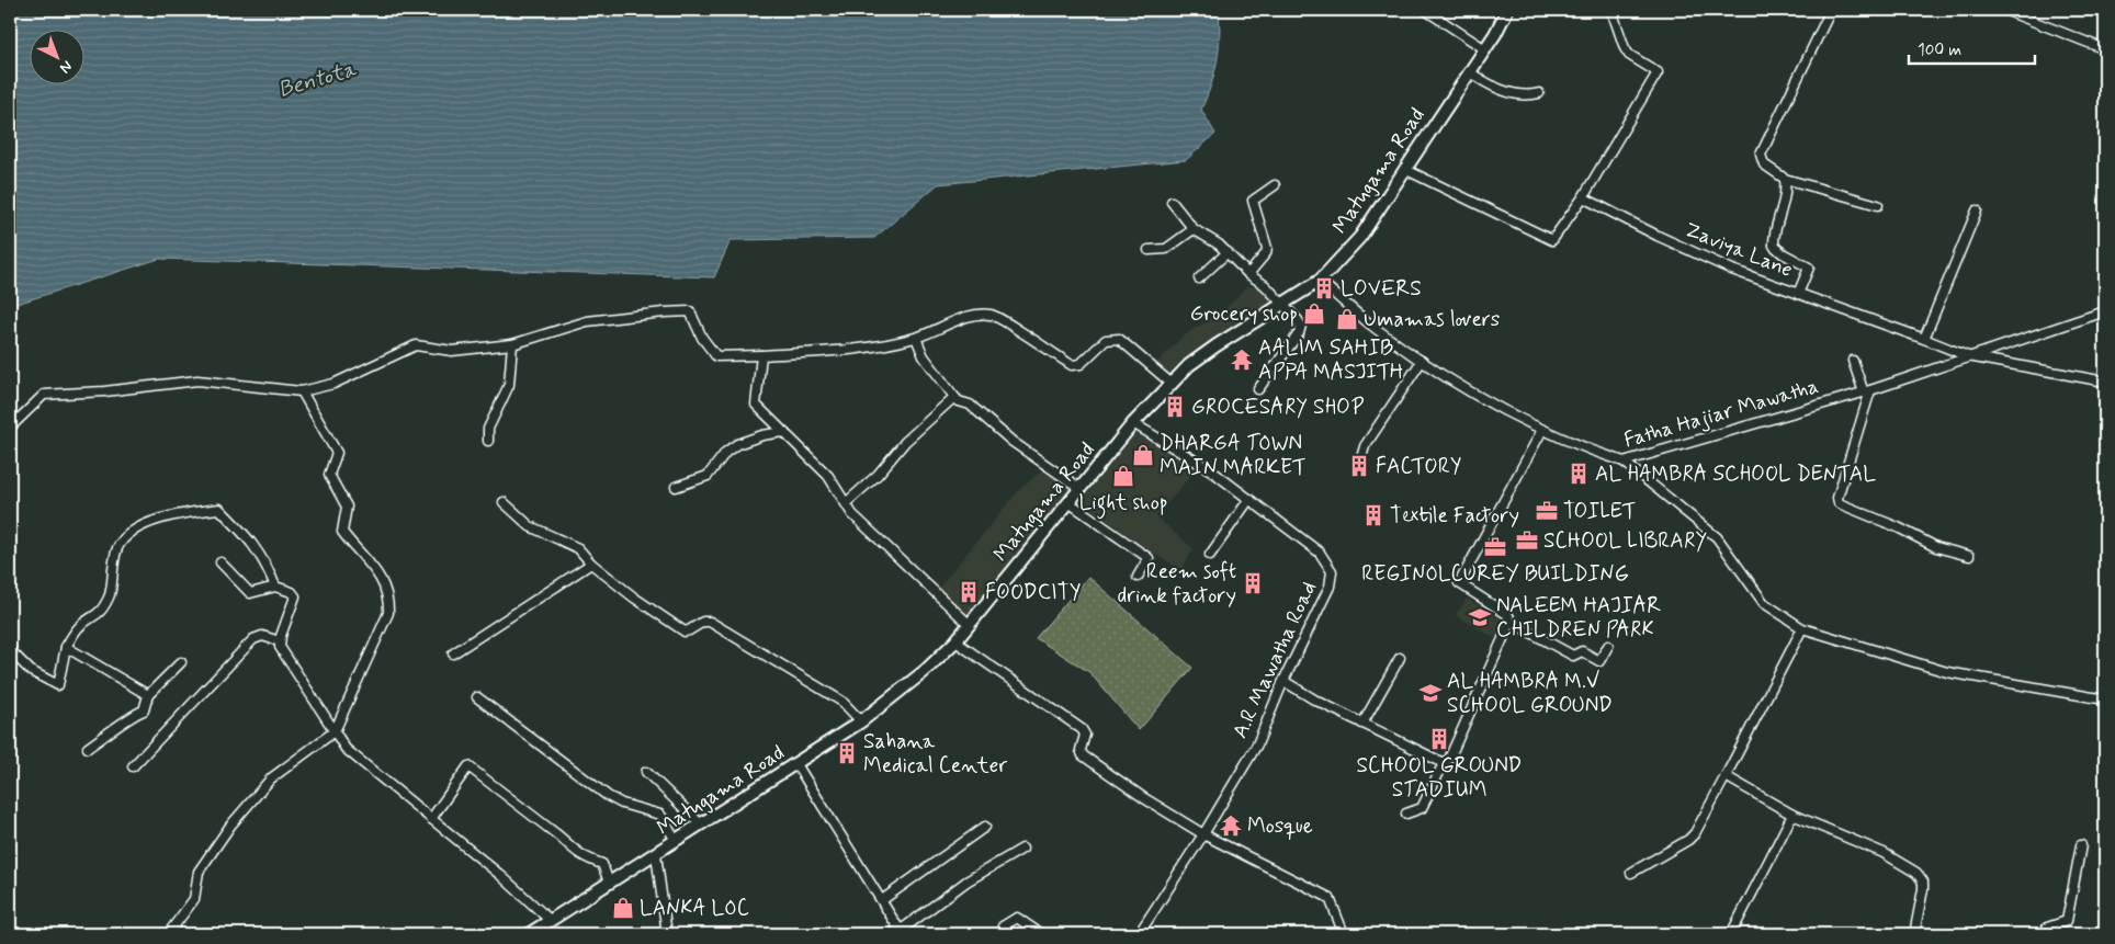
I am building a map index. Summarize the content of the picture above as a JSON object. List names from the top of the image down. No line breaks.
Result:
{"streets":{"main road":["Matugama Road"],"street":["Zaviya Lane","Fatha Hajiar Mawatha","A.R Mawatha Road"]},"crossings":[["Matugama Road","Fatha Hajiar Mawatha"],["Matugama Road","A.R Mawatha Road"],["Zaviya Lane","Fatha Hajiar Mawatha"]],"water":["Bentota"],"places":{"building":["LOVERS","GROCESARY SHOP","FACTORY","AL HAMBRA SCHOOL DENTAL","Textile Factory","Reem soft drink factory","FOODCITY","SCHOOL GROUND STADIUM","Sahana Medical Center"],"shop":["Grocery shop","Umamas lovers","DHARGA TOWN MAIN MARKET","Light shop","LANKA LOC"],"temple":["AALIM SAHIB APPA MASJITH","Mosque"],"office":["TOILET","SCHOOL LIBRARY","REGINOLCUREY BUILDING"],"school or university":["NALEEM HAJIAR CHILDREN PARK","AL HAMBRA M.V SCHOOL GROUND"]},"scale_bar":"100 m","north":"bottom right"}
